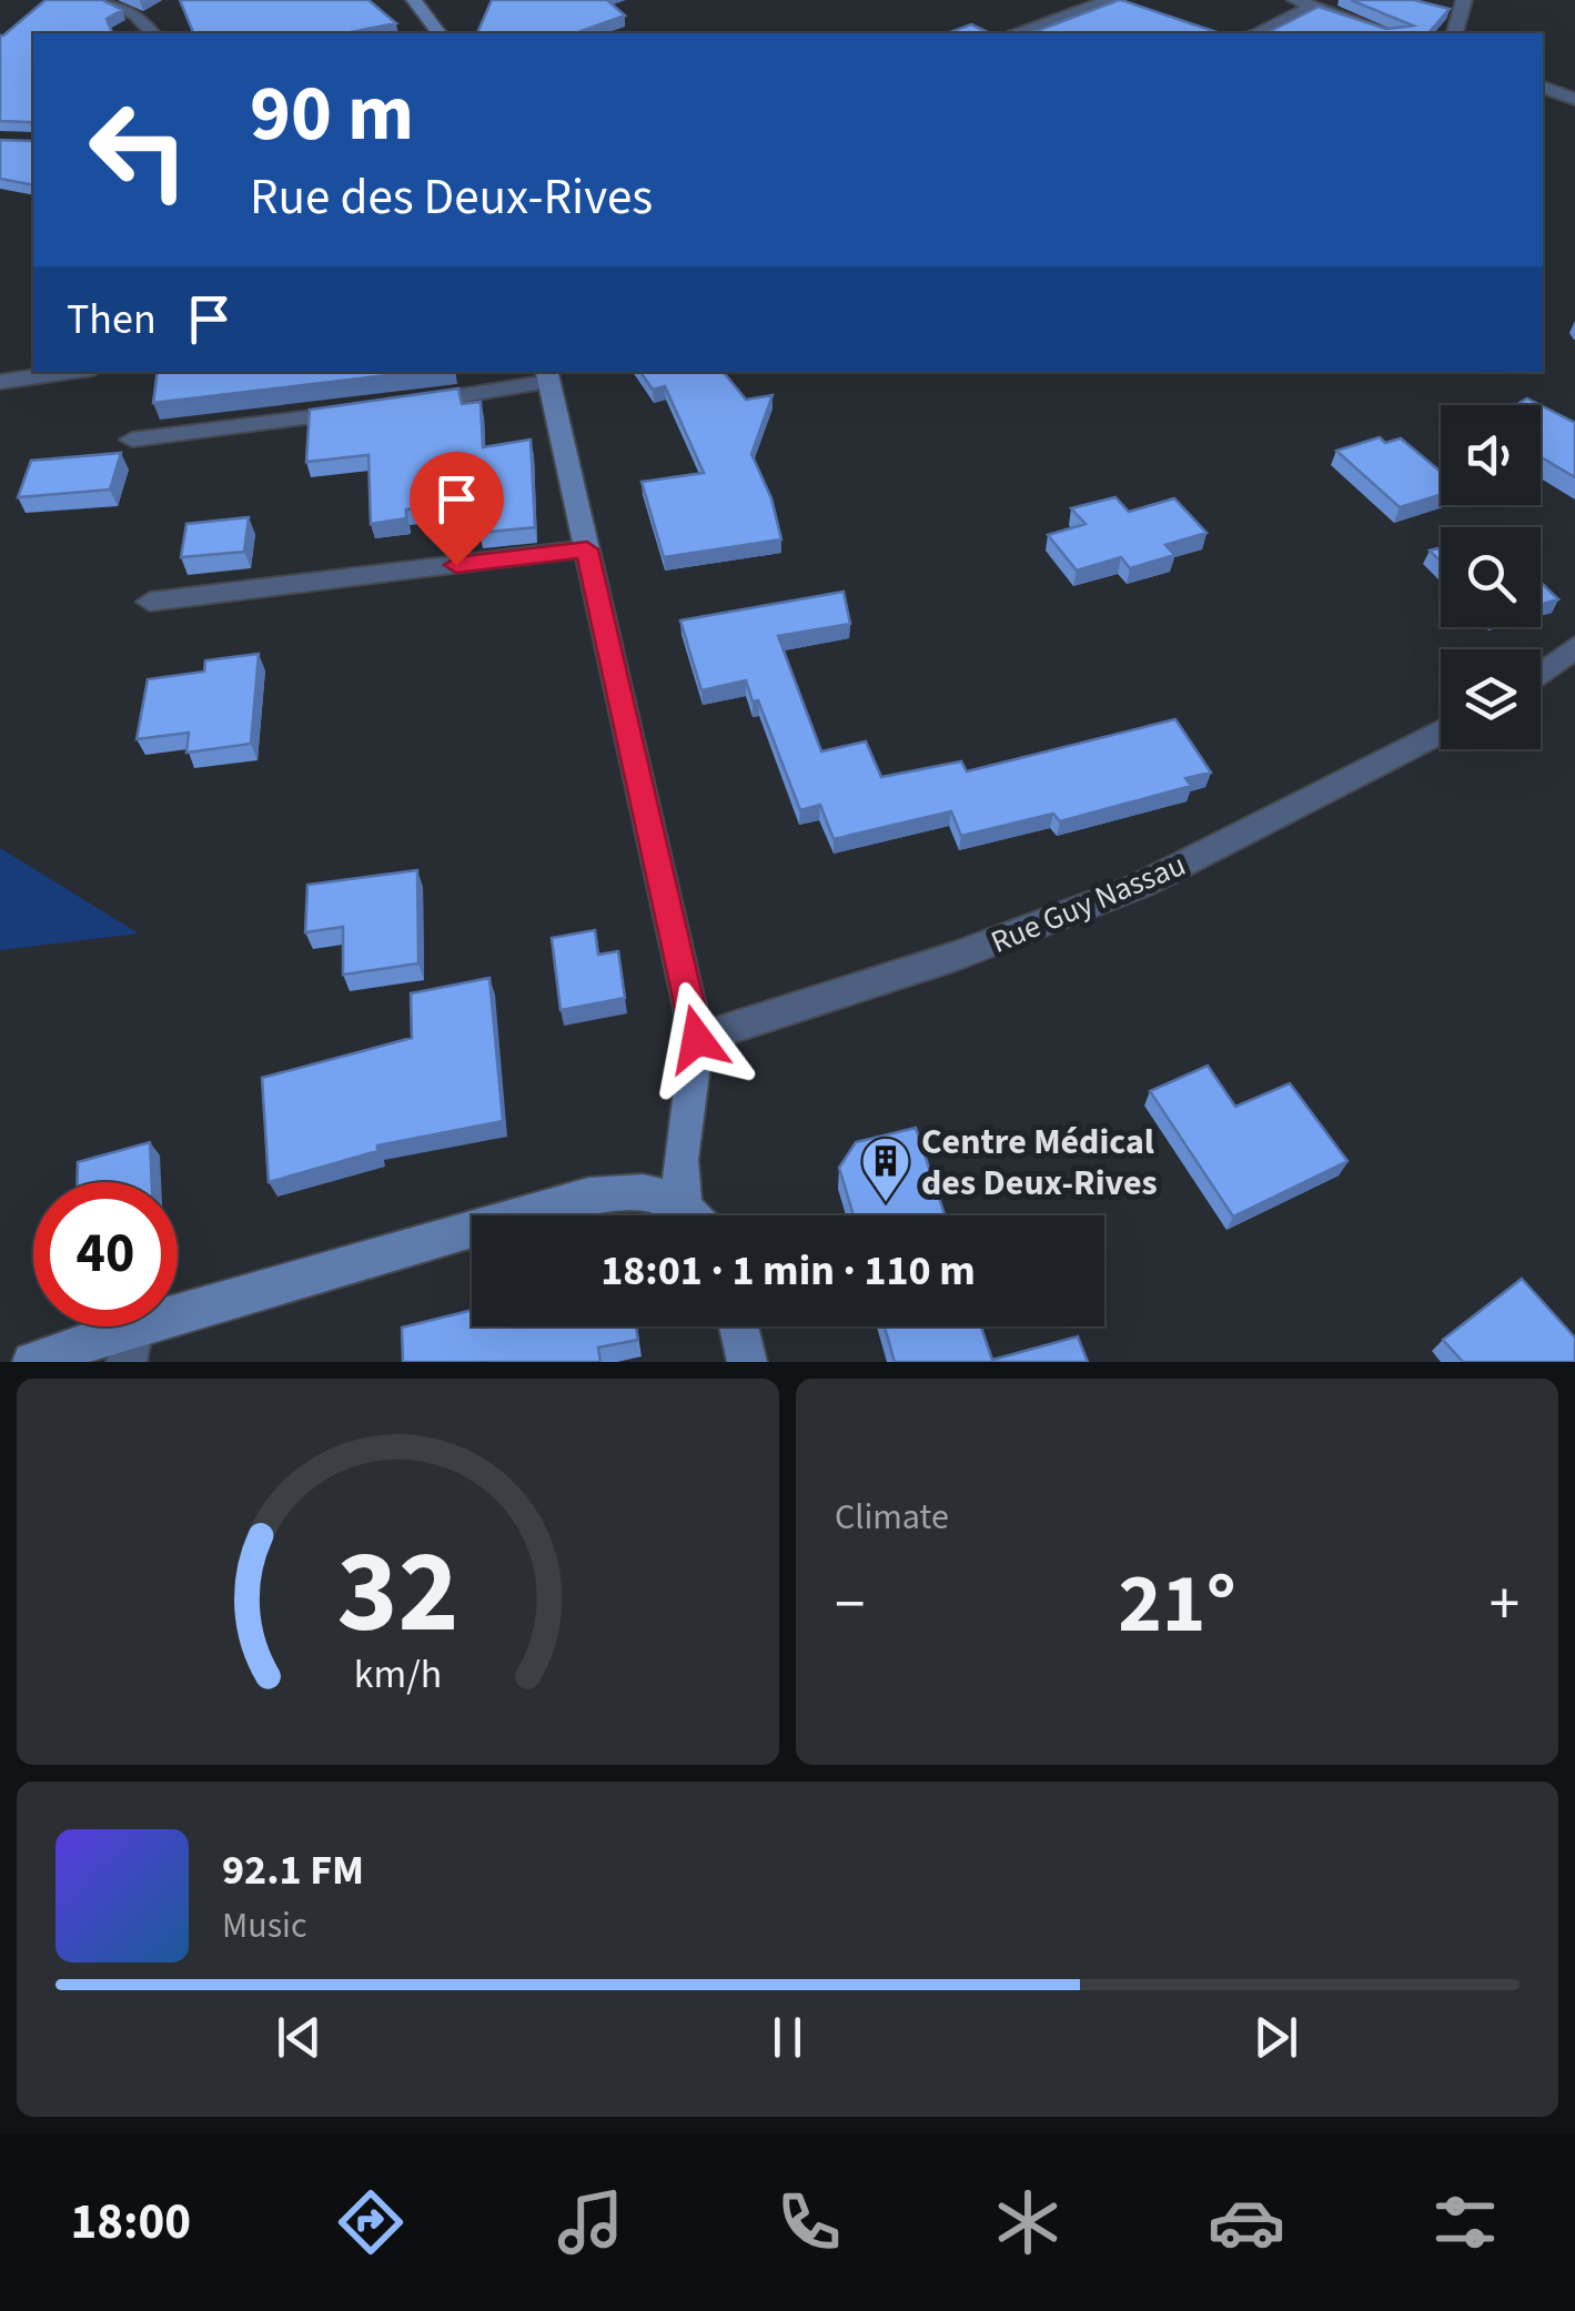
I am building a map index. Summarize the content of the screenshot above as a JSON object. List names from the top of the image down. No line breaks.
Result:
{"streets":{"street":["Rue Guy Nassau"]},"places":{"building":["Centre Médical des Deux-Rives"]},"page":{"turn":["90 m","Rue des Deux-Rives"],"then":"Then","limit":"40","trip":"18:01 · 1 min · 110 m","tile":"Climate","heat":["−","21°","+"],"song":["92.1 FM","Music"],"tabs":"18:00","gauge":["32","km/h"]}}
